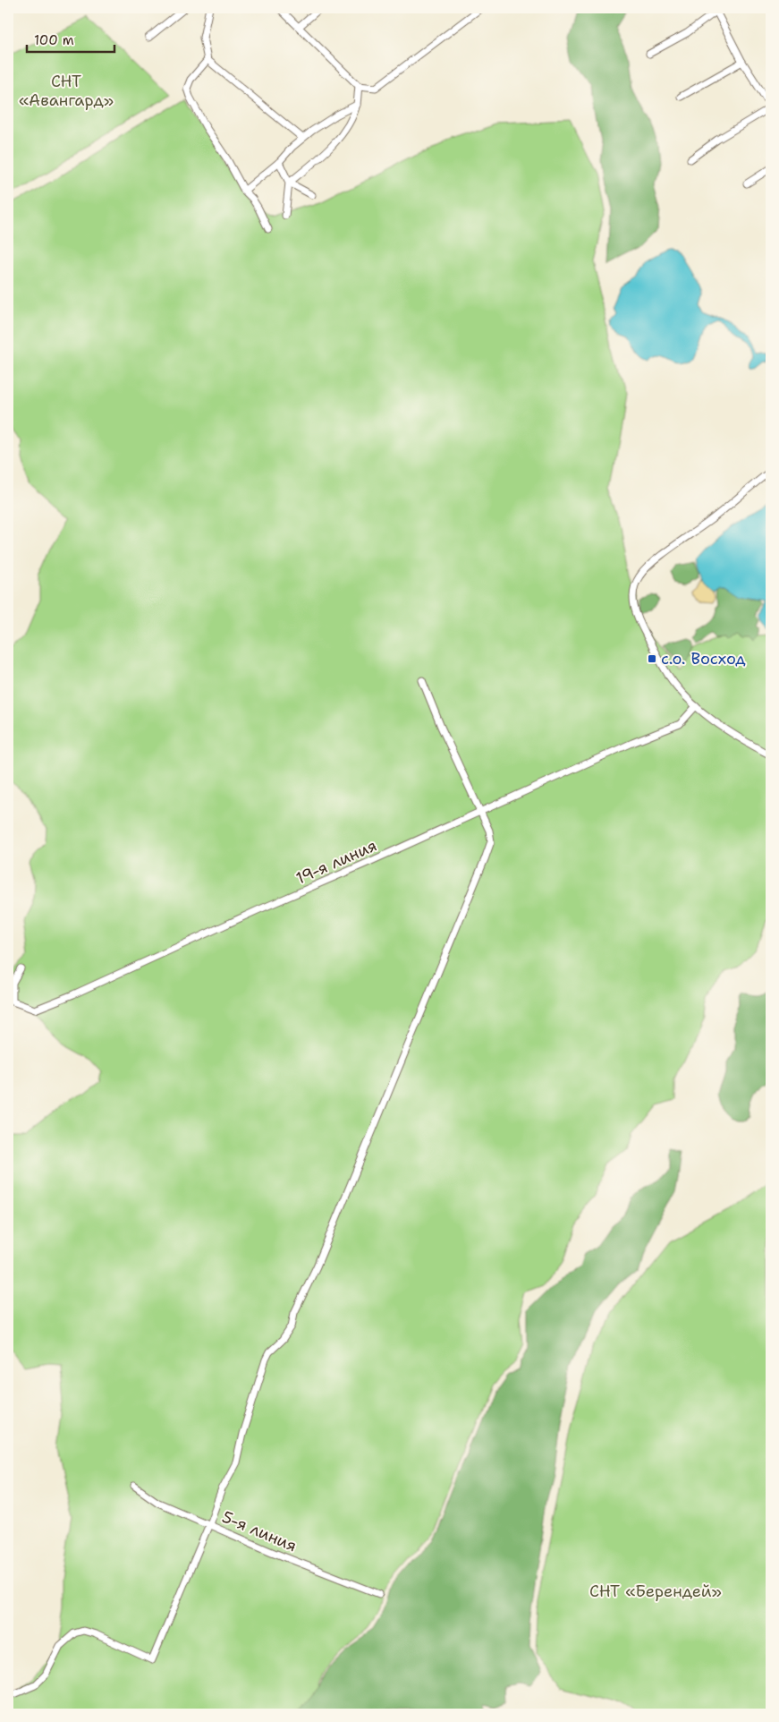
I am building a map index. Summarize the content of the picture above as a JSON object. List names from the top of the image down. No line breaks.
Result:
{"streets":{"street":["19-я линия","5-я линия"]},"parks":["СНТ «Авангард»","СНТ «Берендей»"],"places":{"transit":["с.о. Восход"]},"scale_bar":"100 m"}
